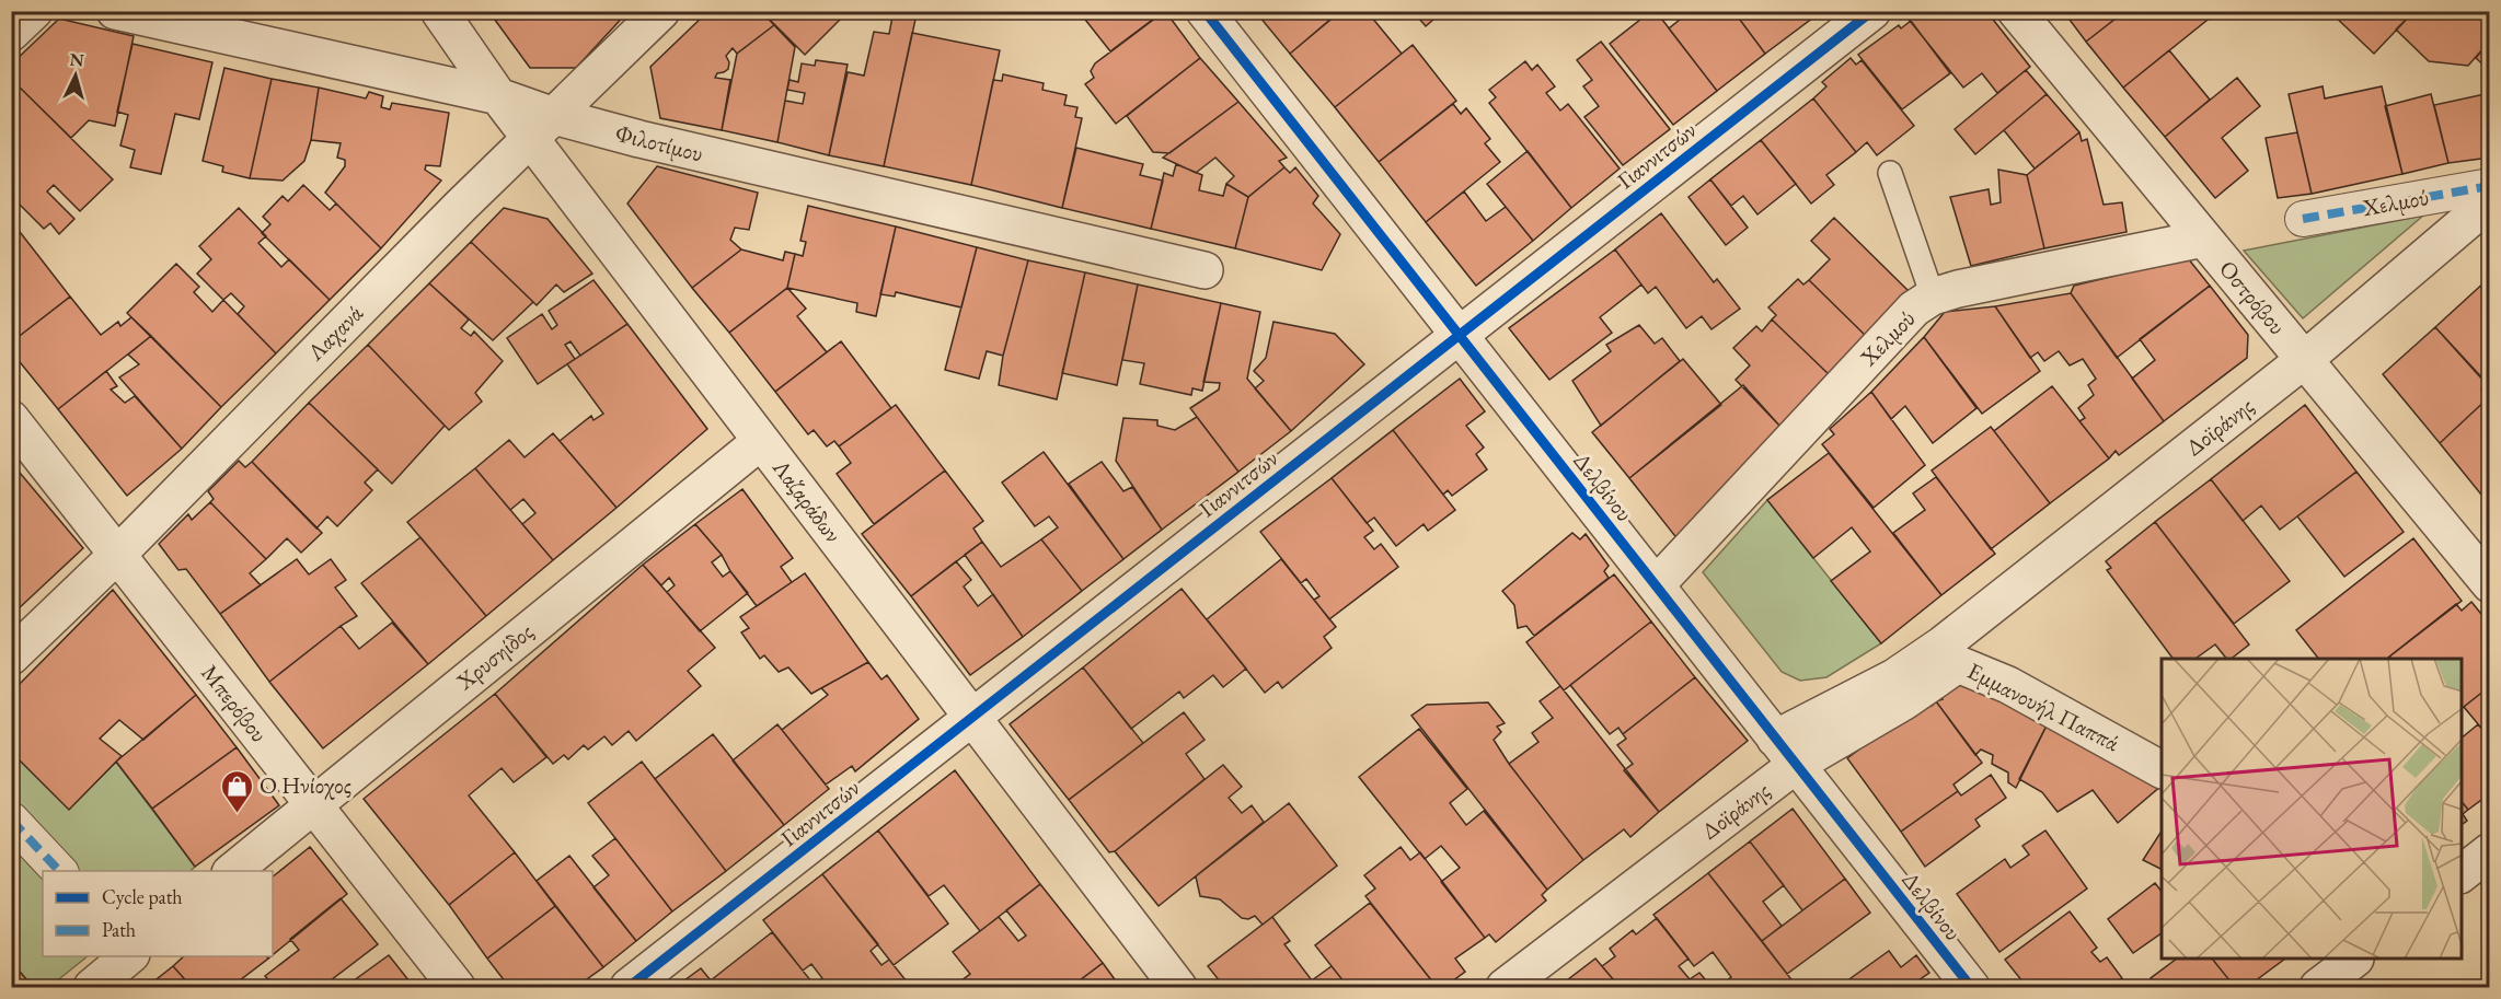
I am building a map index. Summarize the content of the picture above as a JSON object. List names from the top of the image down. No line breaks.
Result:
{"streets":{"street":["Φιλοτίμου","Γιαννιτσών","Χελμού","Οστρόβου","Λαχανά","Δοϊράνης","Δελβίνου","Λαζαράδων","Χρυσηίδος","Μπερόβου","Εμμανουήλ Παππά"]},"crossings":[["Φιλοτίμου","Λαχανά"],["Φιλοτίμου","Λαζαράδων"],["Γιαννιτσών","Δελβίνου"],["Γιαννιτσών","Λαζαράδων"],["Χελμού","Οστρόβου"],["Χελμού","Δελβίνου"],["Οστρόβου","Δοϊράνης"],["Λαχανά","Λαζαράδων"],["Λαχανά","Μπερόβου"],["Δοϊράνης","Δελβίνου"],["Δοϊράνης","Εμμανουήλ Παππά"],["Λαζαράδων","Χρυσηίδος"],["Χρυσηίδος","Μπερόβου"]],"places":{"shop":["Ο Ηνίοχος"]},"legend":["Cycle path","Path"],"north":"top"}
